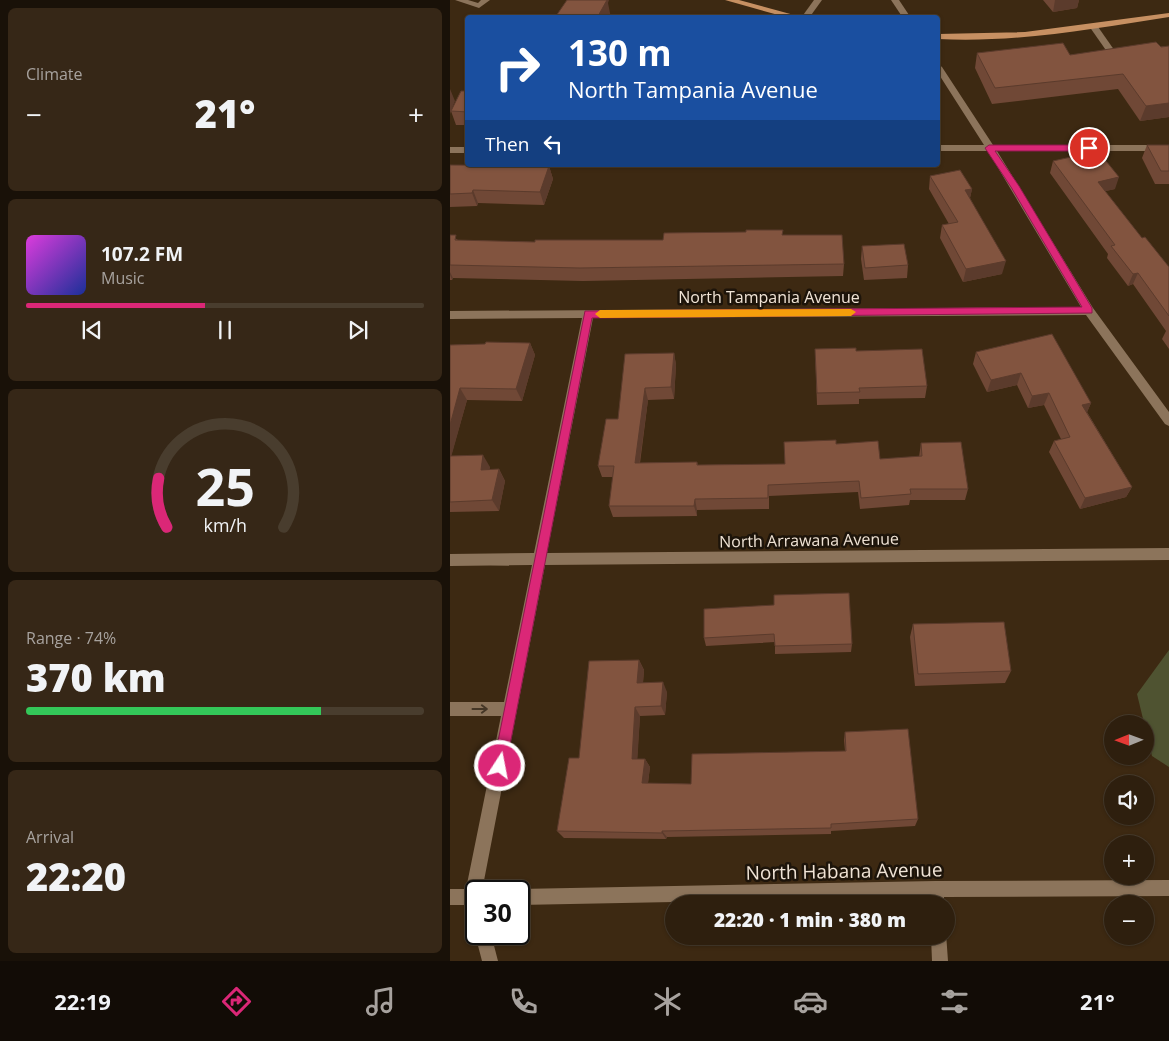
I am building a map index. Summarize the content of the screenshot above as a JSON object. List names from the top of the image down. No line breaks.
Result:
{"streets":{"street":["North Tampania Avenue","North Arrawana Avenue","North Habana Avenue"]},"north":"left","page":{"tile":["Climate",["Range · 74%","370 km"],["Arrival","22:20"]],"turn":["130 m","North Tampania Avenue"],"heat":["−","21°","+"],"then":"Then","song":["107.2 FM","Music"],"map_buttons":["+","−"],"limit":"30","trip":"22:20 · 1 min · 380 m","tabs":["22:19","21°"],"gauge":["25","km/h"]}}
